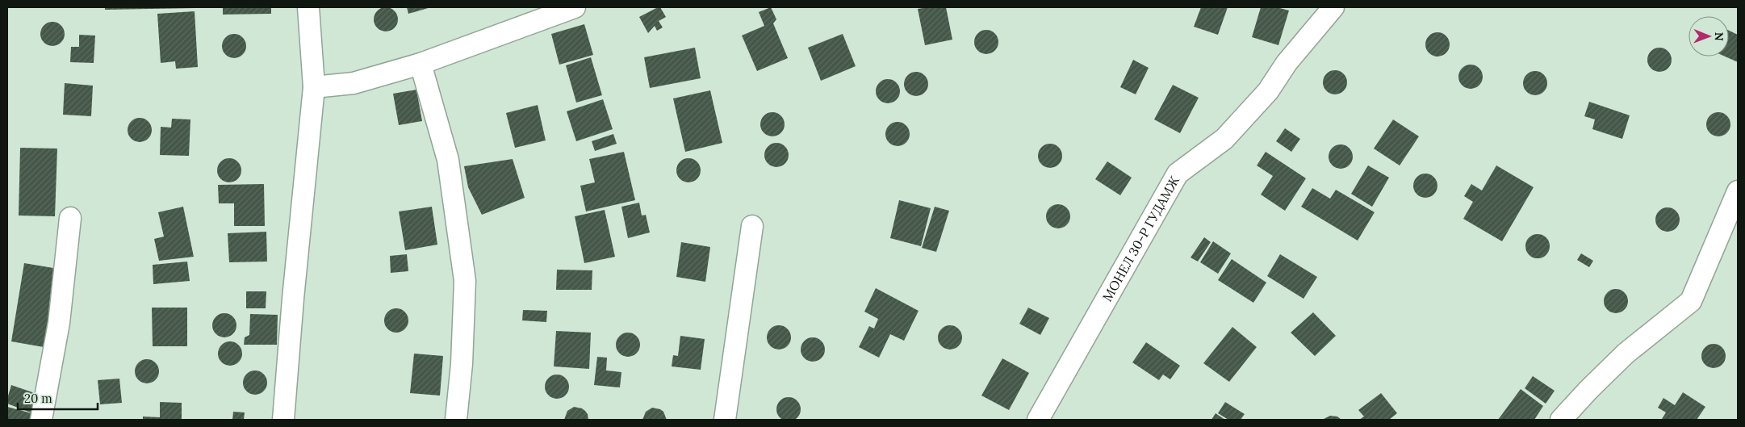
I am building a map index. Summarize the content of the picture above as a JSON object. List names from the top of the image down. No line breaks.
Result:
{"streets":{"street":["МОНЕЛ 30-Р ГУДАМЖ"]},"scale_bar":"20 m","north":"right"}
